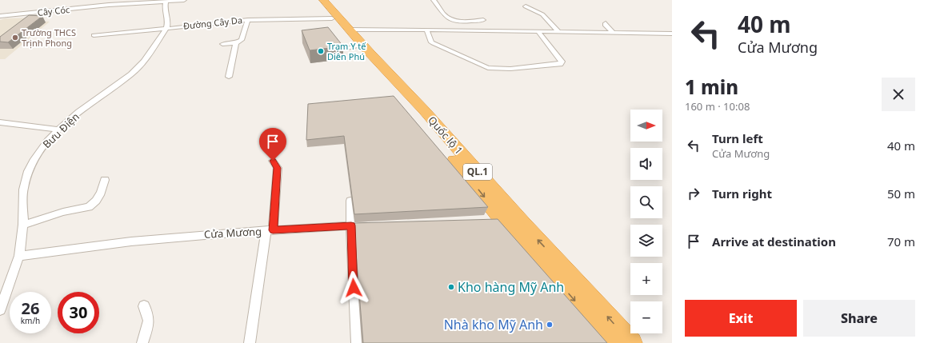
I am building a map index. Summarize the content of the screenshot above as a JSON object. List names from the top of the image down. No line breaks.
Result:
{"streets":{"highway":["Quốc lộ 1","QL.1"],"street":["Cây Cóc","Đường Cây Da","Bưu Điện","Cửa Mương"]},"crossings":[["Đường Cây Da","Bưu Điện"],["Đường Cây Da","Quốc lộ 1"],["Bưu Điện","Cửa Mương"]],"places":["Trường THCS Trịnh Phong","Trạm Y tế Diên Phú","Kho hàng Mỹ Anh","Nhà kho Mỹ Anh"],"north":"right","page":{"turn":["40 m","Cửa Mương"],"heading":["1 min","160 m · 10:08"],"map_buttons":["+","−"],"list":[{"name":"Turn left","note":"Cửa Mương","value":"40 m"},{"name":"Turn right","value":"50 m"},{"name":"Arrive at destination","value":"70 m"}],"speed":"26 km/h","limit":"30","buttons":["Exit","Share"]}}
